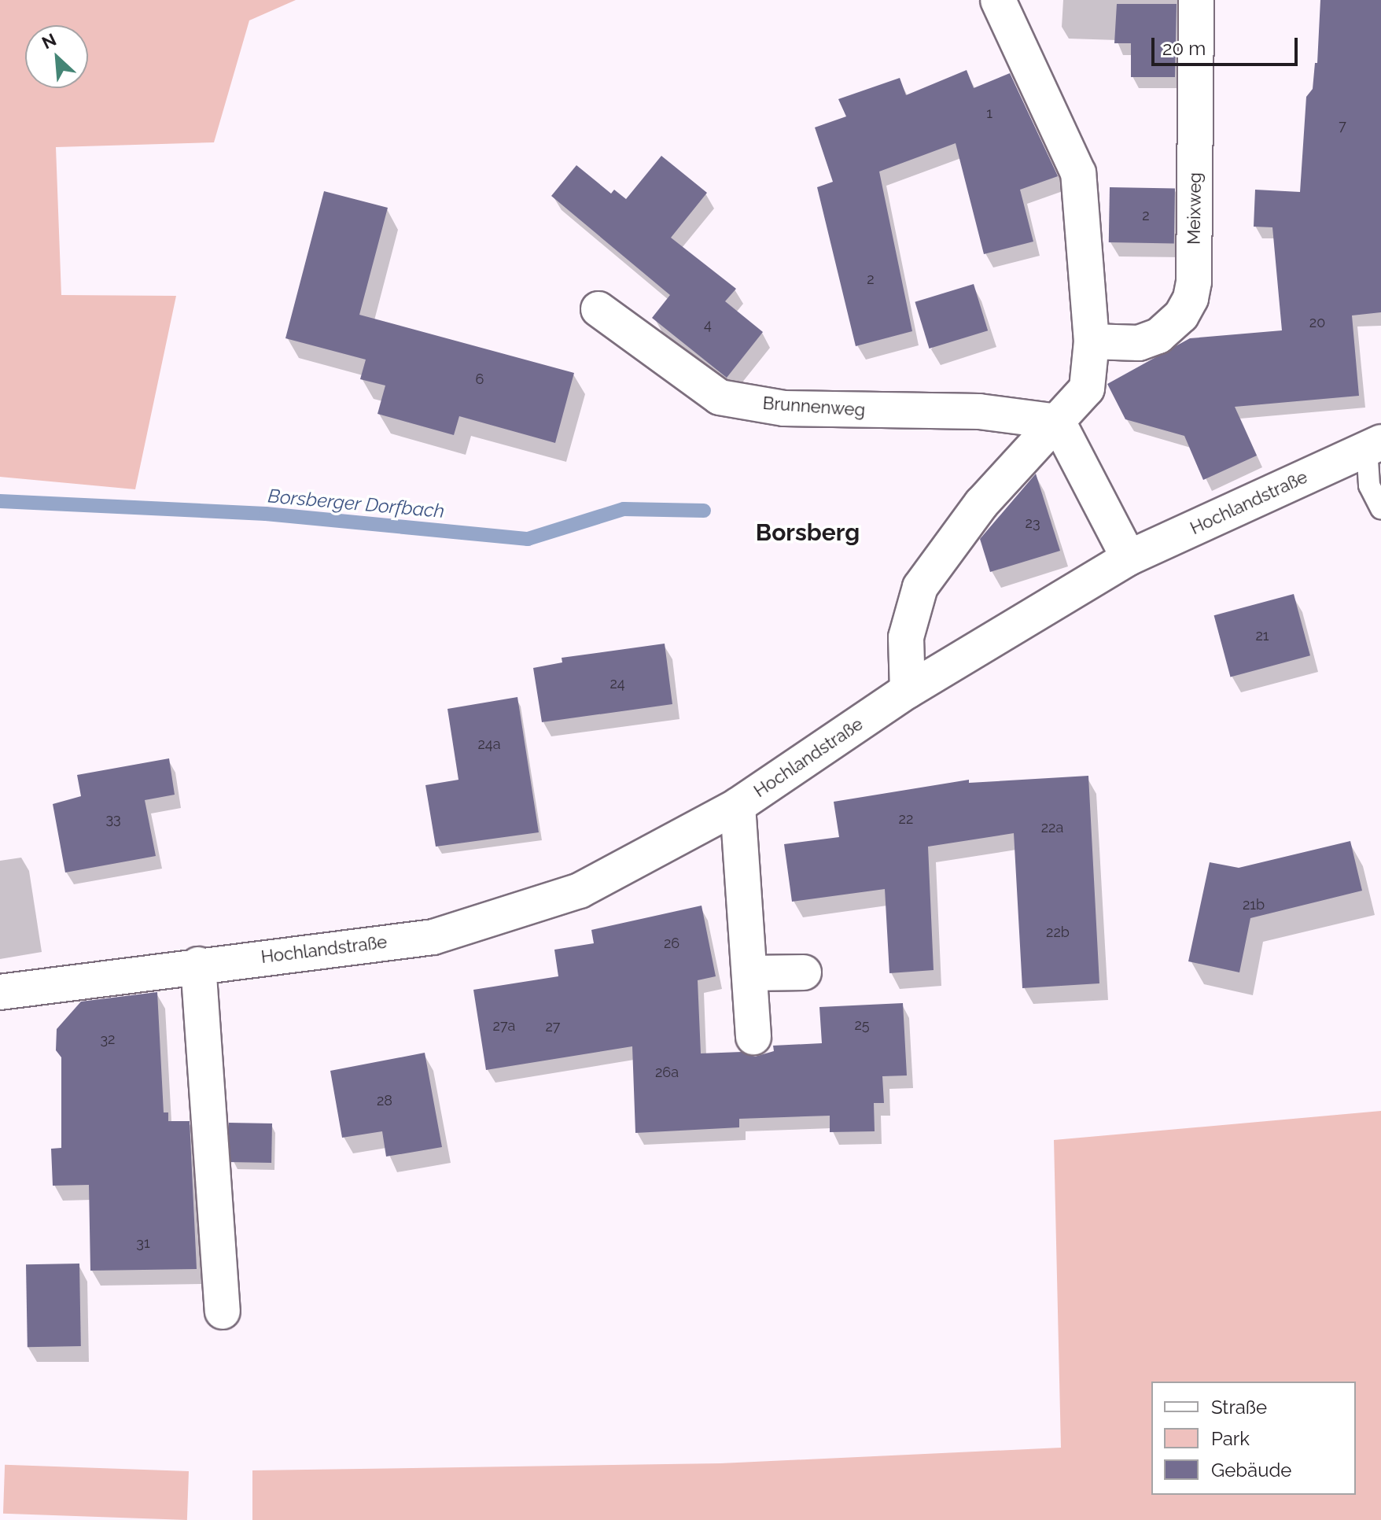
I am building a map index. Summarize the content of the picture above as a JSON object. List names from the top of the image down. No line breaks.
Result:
{"streets":{"street":["Meixweg","Brunnenweg","Hochlandstraße"]},"districts":["Borsberg"],"water":["Borsberger Dorfbach"],"house_numbers":["1","7","2","2","20","4","6","23","21","24","24a","33","22","22a","21b","22b","26","25","27a","27","32","26a","28","31"],"legend":["Straße","Park","Gebäude"],"scale_bar":"20 m","north":"top left"}
